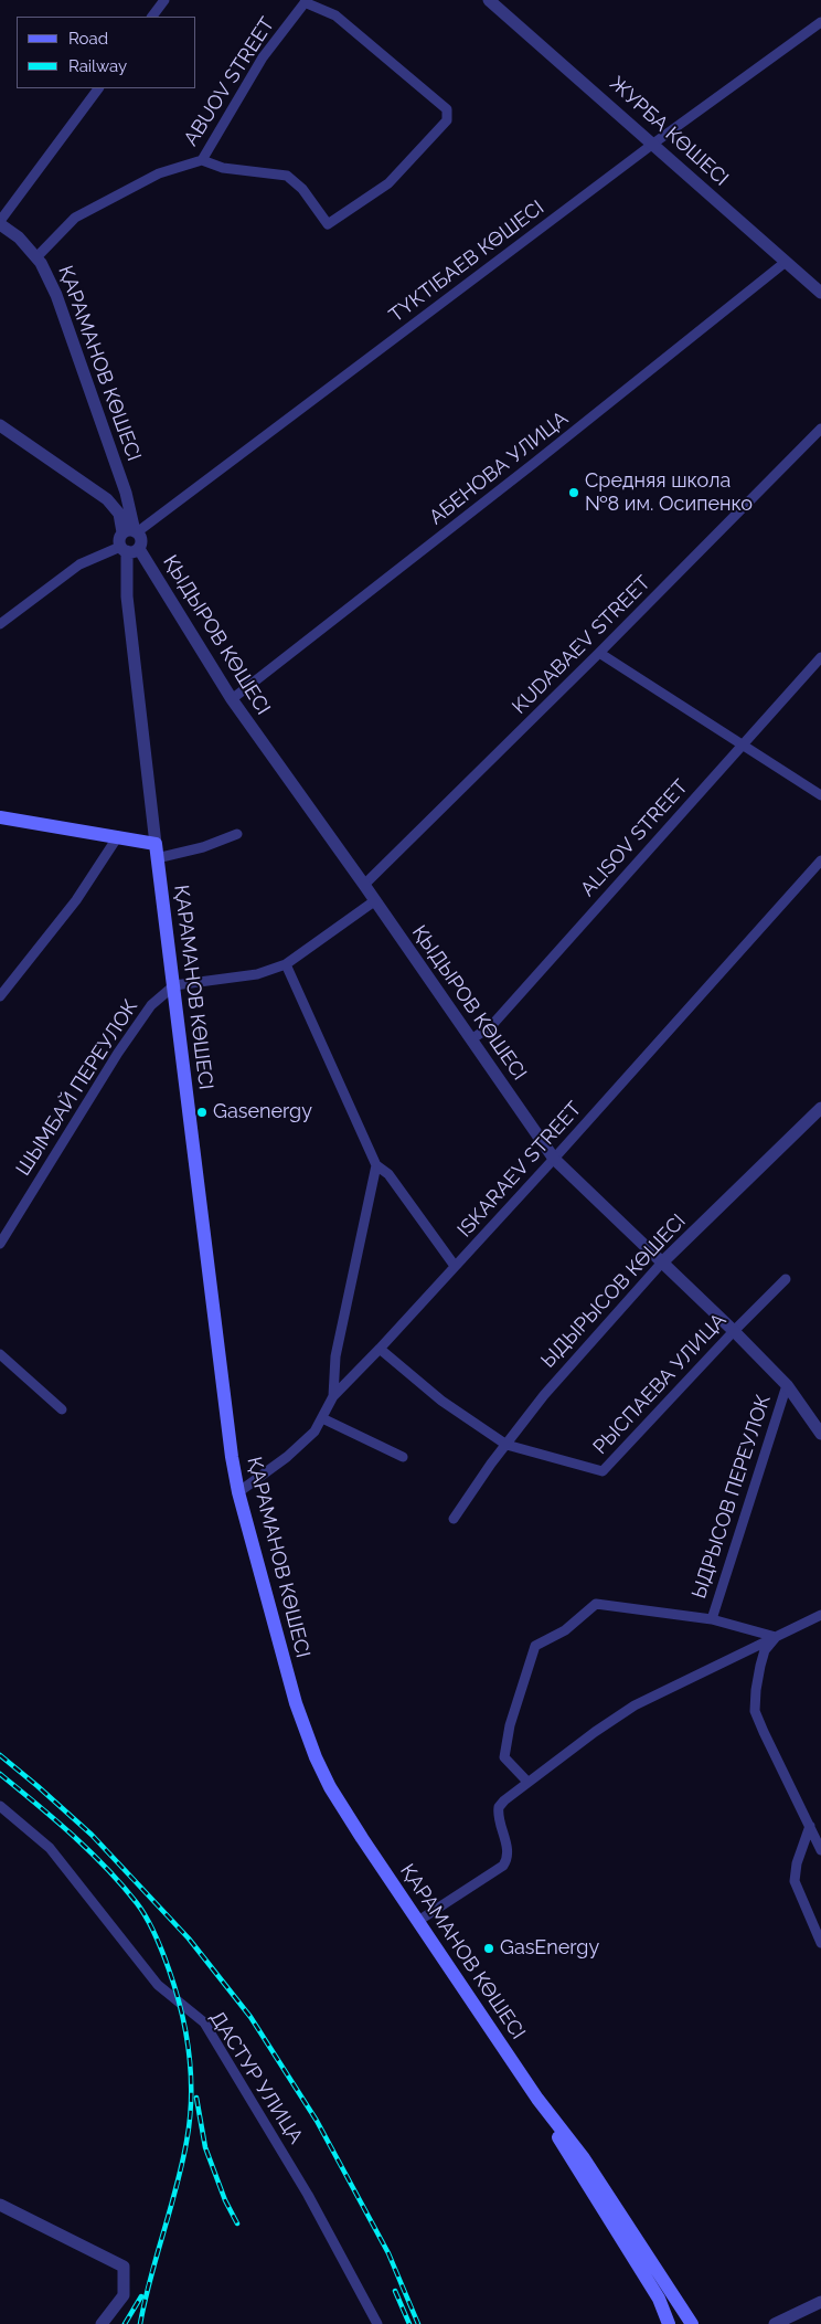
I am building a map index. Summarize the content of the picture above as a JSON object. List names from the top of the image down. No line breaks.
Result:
{"streets":{"main road":["ҚАРАМАНОВ КӨШЕСІ"],"street":["ABUOV STREET","ЖУРБА КӨШЕСІ","ТҮКТІБАЕВ КӨШЕСІ","АБЕНОВА УЛИЦА","ҚЫДЫРОВ КӨШЕСІ","KUDABAEV STREET","ALISOV STREET","ШЫМБАЙ ПЕРЕУЛОК","ISKARAEV STREET","ЫДЫРЫСОВ КӨШЕСІ","РЫСПАЕВА УЛИЦА","ЫДРЫСОВ ПЕРЕУЛОК","ДАСТУР УЛИЦА"]},"crossings":[["ABUOV STREET","ҚАРАМАНОВ КӨШЕСІ"],["ЖУРБА КӨШЕСІ","ТҮКТІБАЕВ КӨШЕСІ"],["ЖУРБА КӨШЕСІ","АБЕНОВА УЛИЦА"],["ТҮКТІБАЕВ КӨШЕСІ","ҚАРАМАНОВ КӨШЕСІ"],["ҚАРАМАНОВ КӨШЕСІ","ҚЫДЫРОВ КӨШЕСІ"],["ҚАРАМАНОВ КӨШЕСІ","ШЫМБАЙ ПЕРЕУЛОК"],["ҚАРАМАНОВ КӨШЕСІ","ISKARAEV STREET"],["АБЕНОВА УЛИЦА","ҚЫДЫРОВ КӨШЕСІ"],["ҚЫДЫРОВ КӨШЕСІ","KUDABAEV STREET"],["ҚЫДЫРОВ КӨШЕСІ","ALISOV STREET"],["ҚЫДЫРОВ КӨШЕСІ","ISKARAEV STREET"],["ҚЫДЫРОВ КӨШЕСІ","ЫДЫРЫСОВ КӨШЕСІ"],["ҚЫДЫРОВ КӨШЕСІ","РЫСПАЕВА УЛИЦА"],["ҚЫДЫРОВ КӨШЕСІ","ЫДРЫСОВ ПЕРЕУЛОК"],["ISKARAEV STREET","РЫСПАЕВА УЛИЦА"],["ЫДЫРЫСОВ КӨШЕСІ","РЫСПАЕВА УЛИЦА"]],"places":["Средняя школа №8 им. Осипенко","Gasenergy","GasEnergy"],"legend":["Road","Railway"]}
